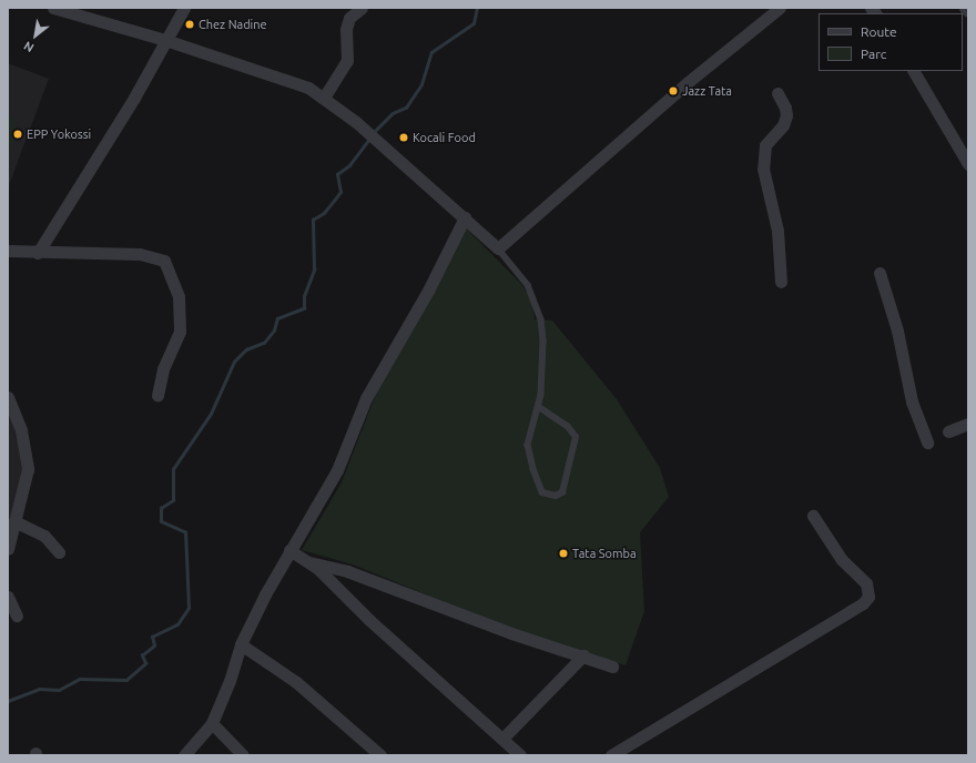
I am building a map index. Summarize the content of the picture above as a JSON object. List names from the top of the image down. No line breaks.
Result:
{"places":["Chez Nadine","Jazz Tata","EPP Yokossi","Kocali Food","Tata Somba"],"legend":["Route","Parc"],"north":"bottom left"}
